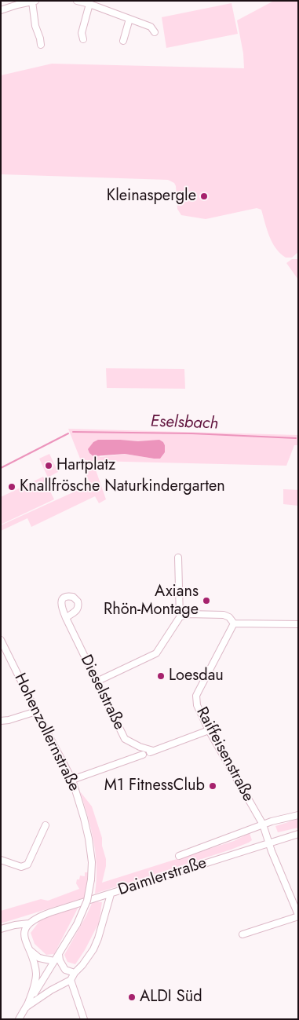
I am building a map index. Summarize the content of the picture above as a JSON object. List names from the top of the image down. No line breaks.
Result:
{"streets":{"street":["Dieselstraße","Hohenzollernstraße","Raiffeisenstraße","Daimlerstraße"]},"crossings":[["Raiffeisenstraße","Daimlerstraße"]],"water":["Eselsbach"],"places":["Kleinaspergle","Hartplatz","Knallfrösche Naturkindergarten","Axians Rhön-Montage","Loesdau","M1 FitnessClub","ALDI Süd"]}
